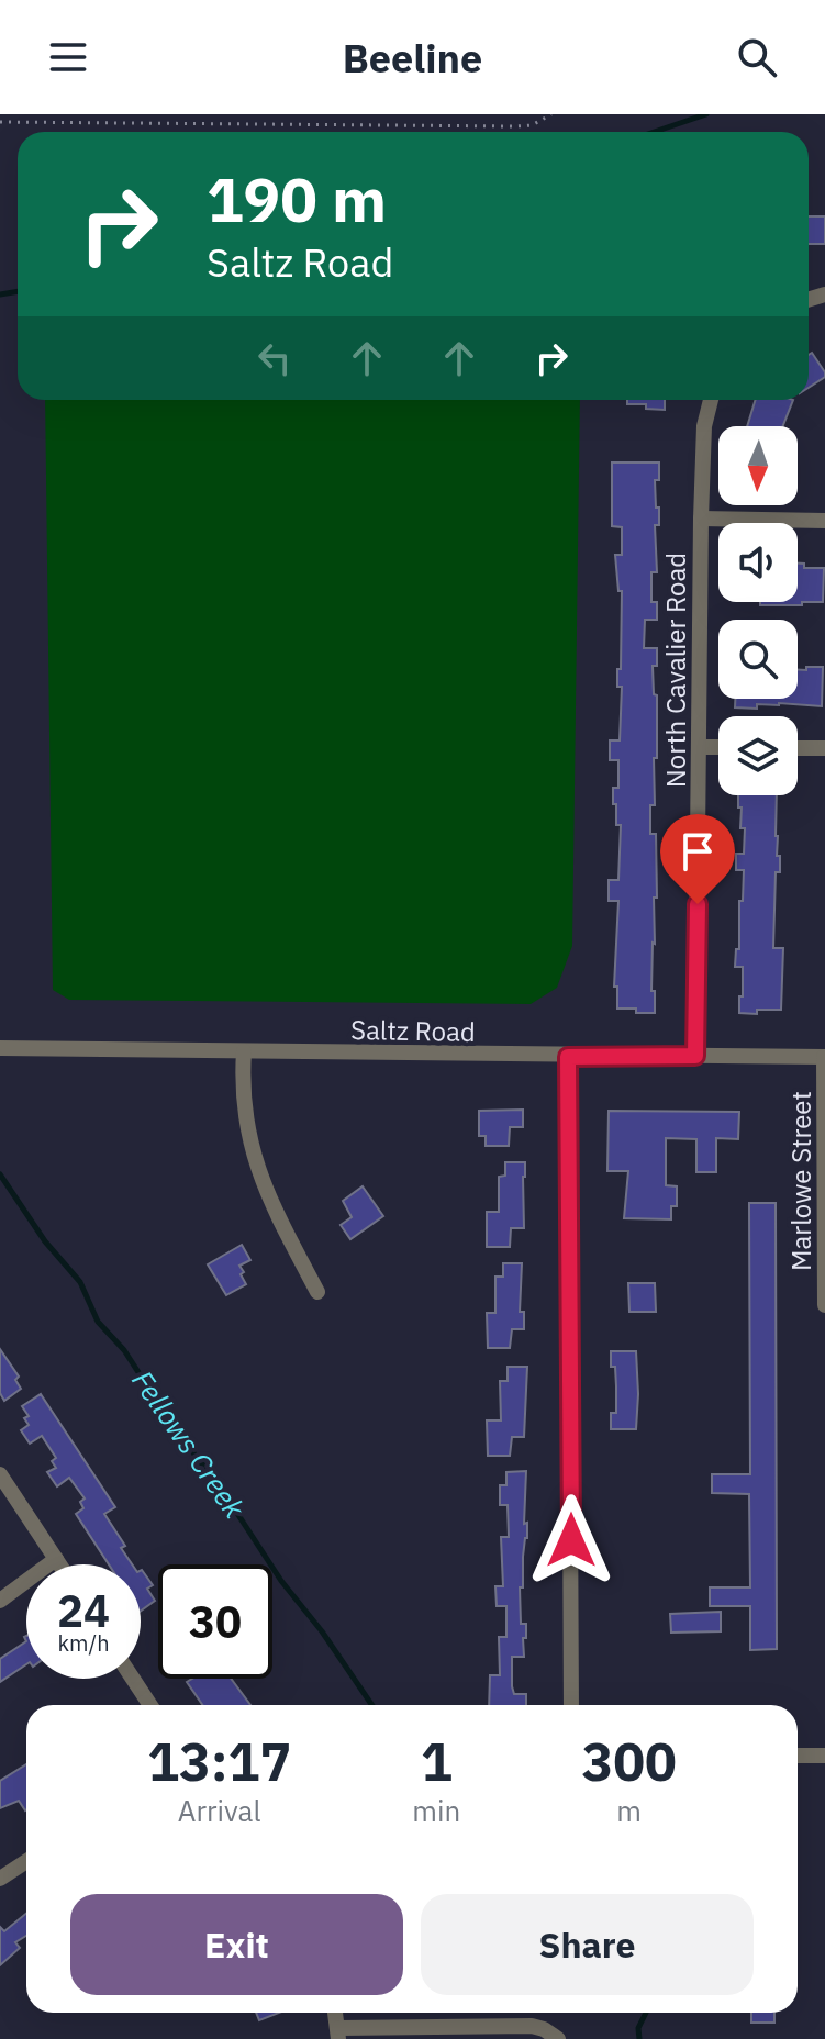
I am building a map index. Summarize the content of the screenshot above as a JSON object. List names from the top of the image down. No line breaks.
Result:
{"streets":{"street":["North Cavalier Road","Saltz Road","Marlowe Street"]},"crossings":[["North Cavalier Road","Saltz Road"],["Saltz Road","Marlowe Street"]],"water":["Fellows Creek"],"north":"bottom","page":{"header":"Beeline","turn":["190 m","Saltz Road"],"speed":"24 km/h","limit":"30","eta":["13:17","Arrival","1","min","300","m"],"buttons":["Exit","Share"]}}
